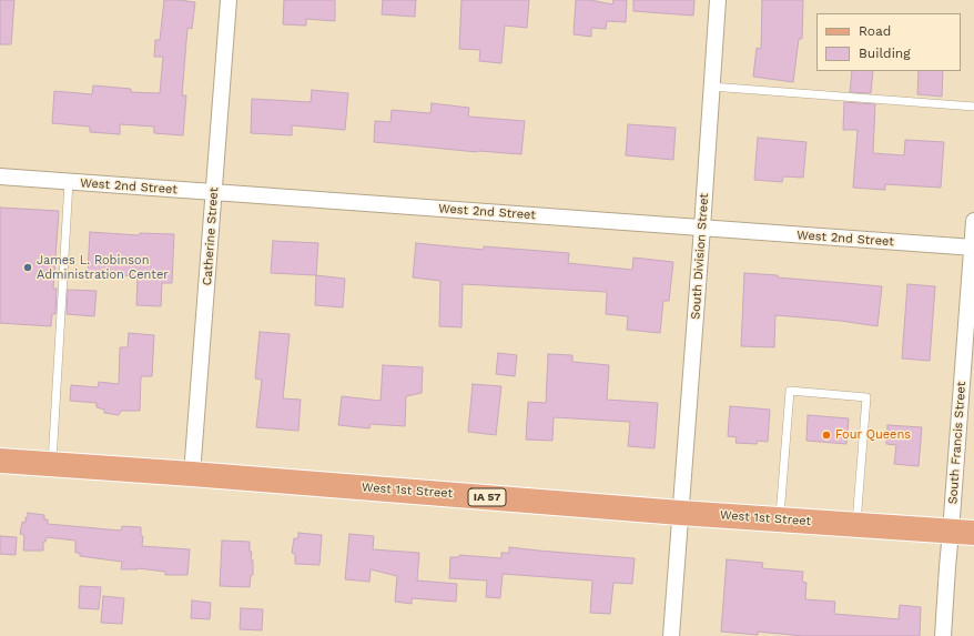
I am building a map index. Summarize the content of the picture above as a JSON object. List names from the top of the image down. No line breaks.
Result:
{"streets":{"main road":["West 1st Street","IA 57"],"street":["West 2nd Street","Catherine Street","South Division Street","South Francis Street"]},"crossings":[["West 2nd Street","Catherine Street"],["West 2nd Street","South Division Street"],["West 2nd Street","South Francis Street"],["Catherine Street","West 1st Street"],["South Division Street","West 1st Street"],["South Francis Street","West 1st Street"]],"places":["James L. Robinson Administration Center","Four Queens"],"legend":["Road","Building"]}
